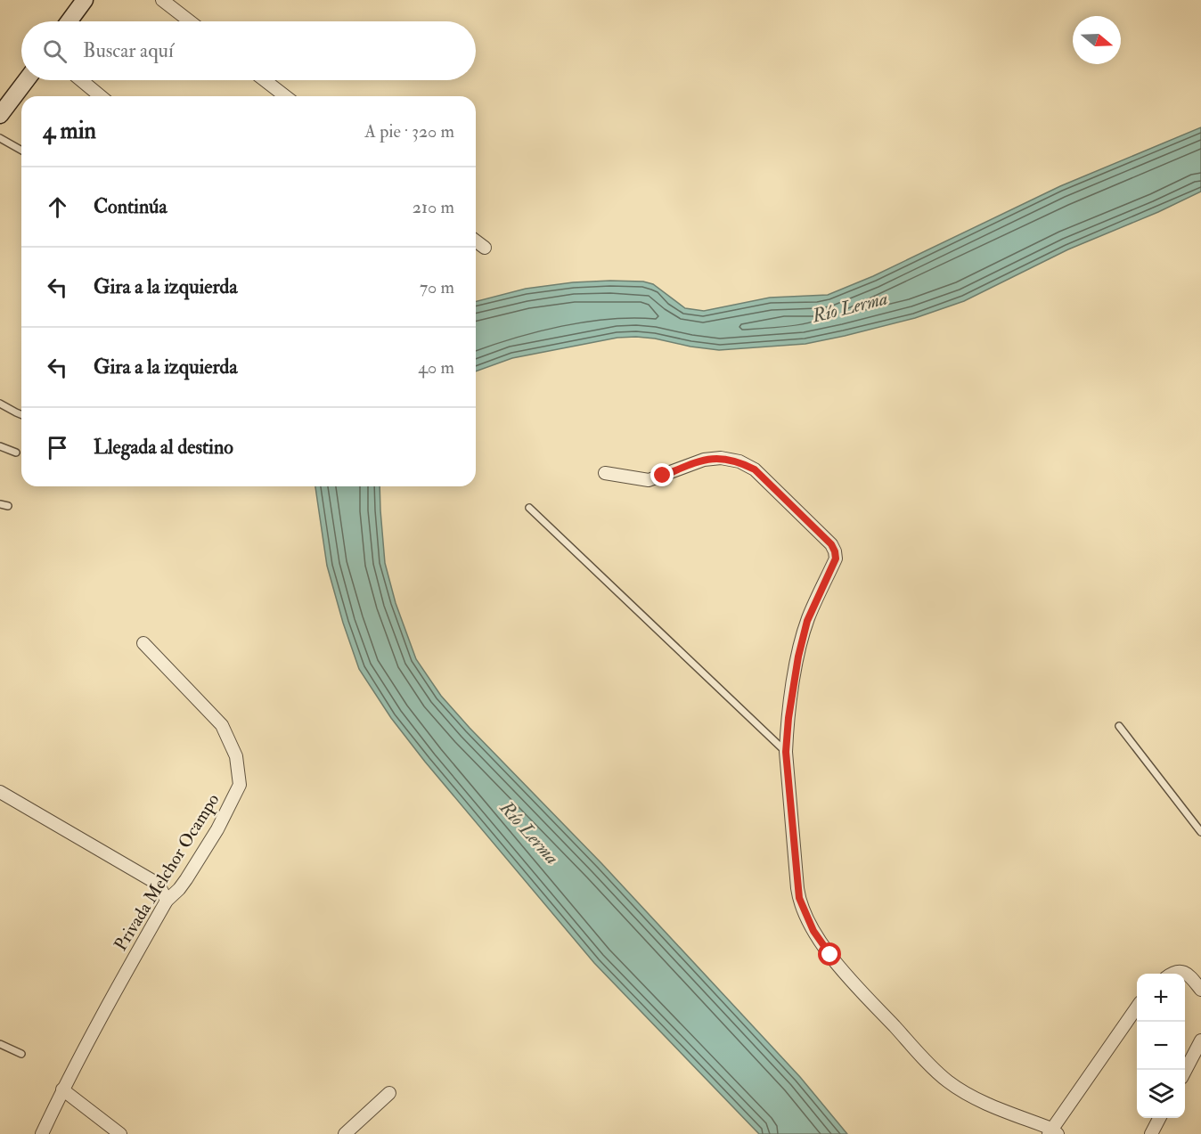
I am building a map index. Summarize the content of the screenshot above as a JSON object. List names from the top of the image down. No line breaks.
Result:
{"streets":{"street":["Privada Melchor Ocampo"]},"water":["Río Lerma"],"north":"right","page":{"search":"Buscar aquí","heading":["4 min","A pie · 320 m"],"list":[["Continúa","210 m"],["Gira a la izquierda","70 m"],["Gira a la izquierda","40 m"],"Llegada al destino"],"map_buttons":["+","−"]}}
